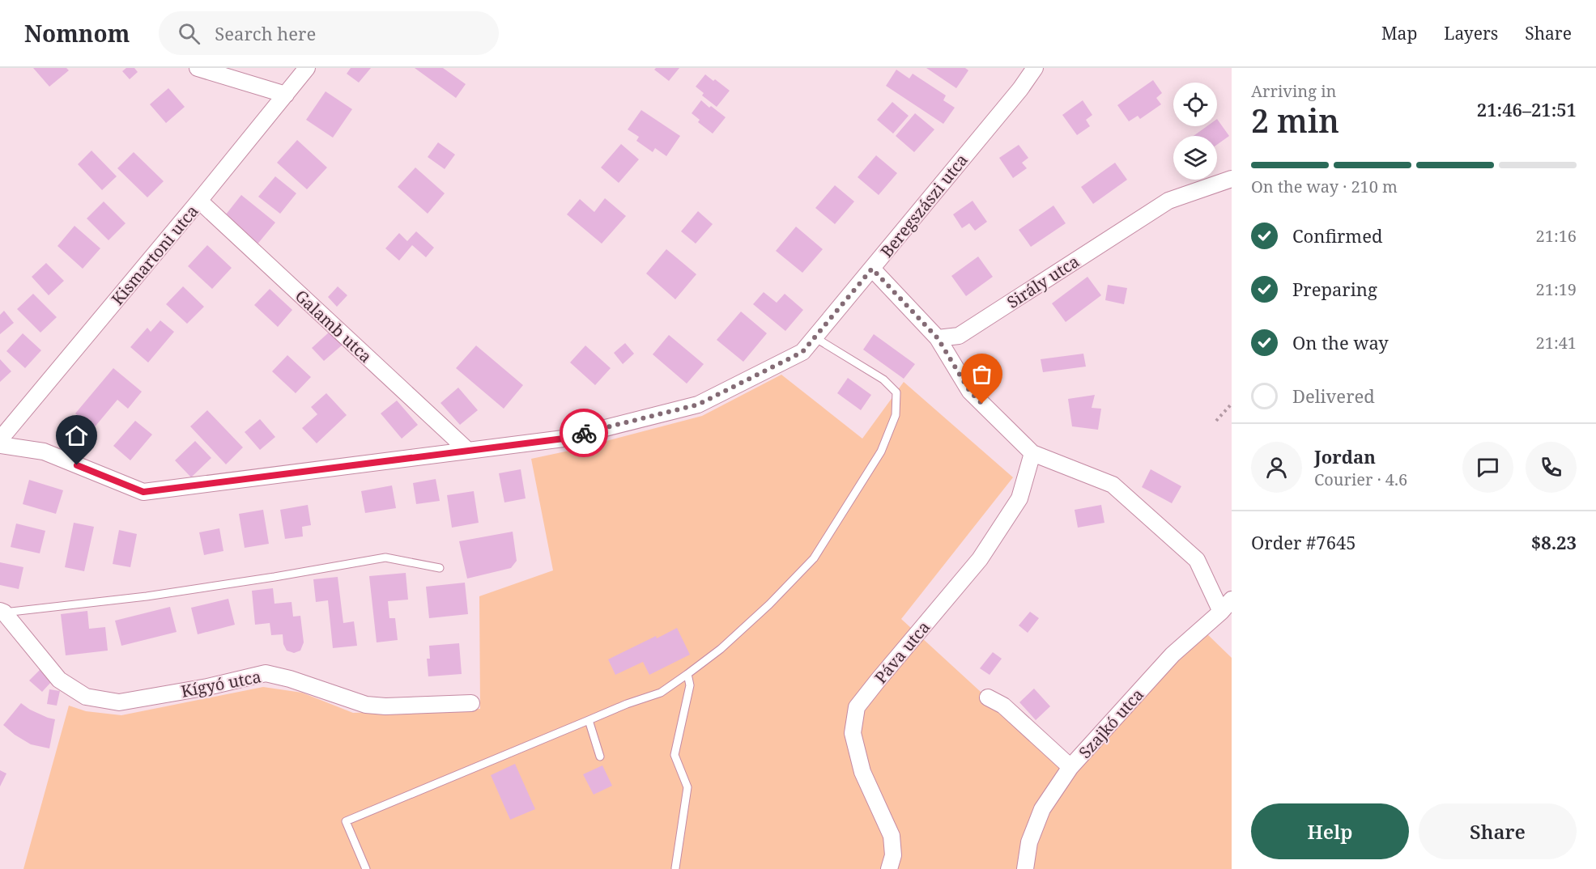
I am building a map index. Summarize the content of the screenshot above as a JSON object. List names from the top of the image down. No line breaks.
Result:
{"streets":{"street":["Beregszászi utca","Kismartoni utca","Sirály utca","Galamb utca","Páva utca","Kígyó utca","Szajkó utca"]},"crossings":[["Beregszászi utca","Galamb utca"],["Kismartoni utca","Galamb utca"]],"page":{"header":"Nomnom","search":"Search here","nav":["Map","Layers","Share"],"heading":["2 min","Arriving in","21:46–21:51"],"panel":["Jordan","Courier · 4.6","Order #7645","$8.23"],"bar":"On the way · 210 m","list":[["Confirmed","21:16"],["Preparing","21:19"],["On the way","21:41"],"Delivered"],"buttons":["Help","Share"]}}
